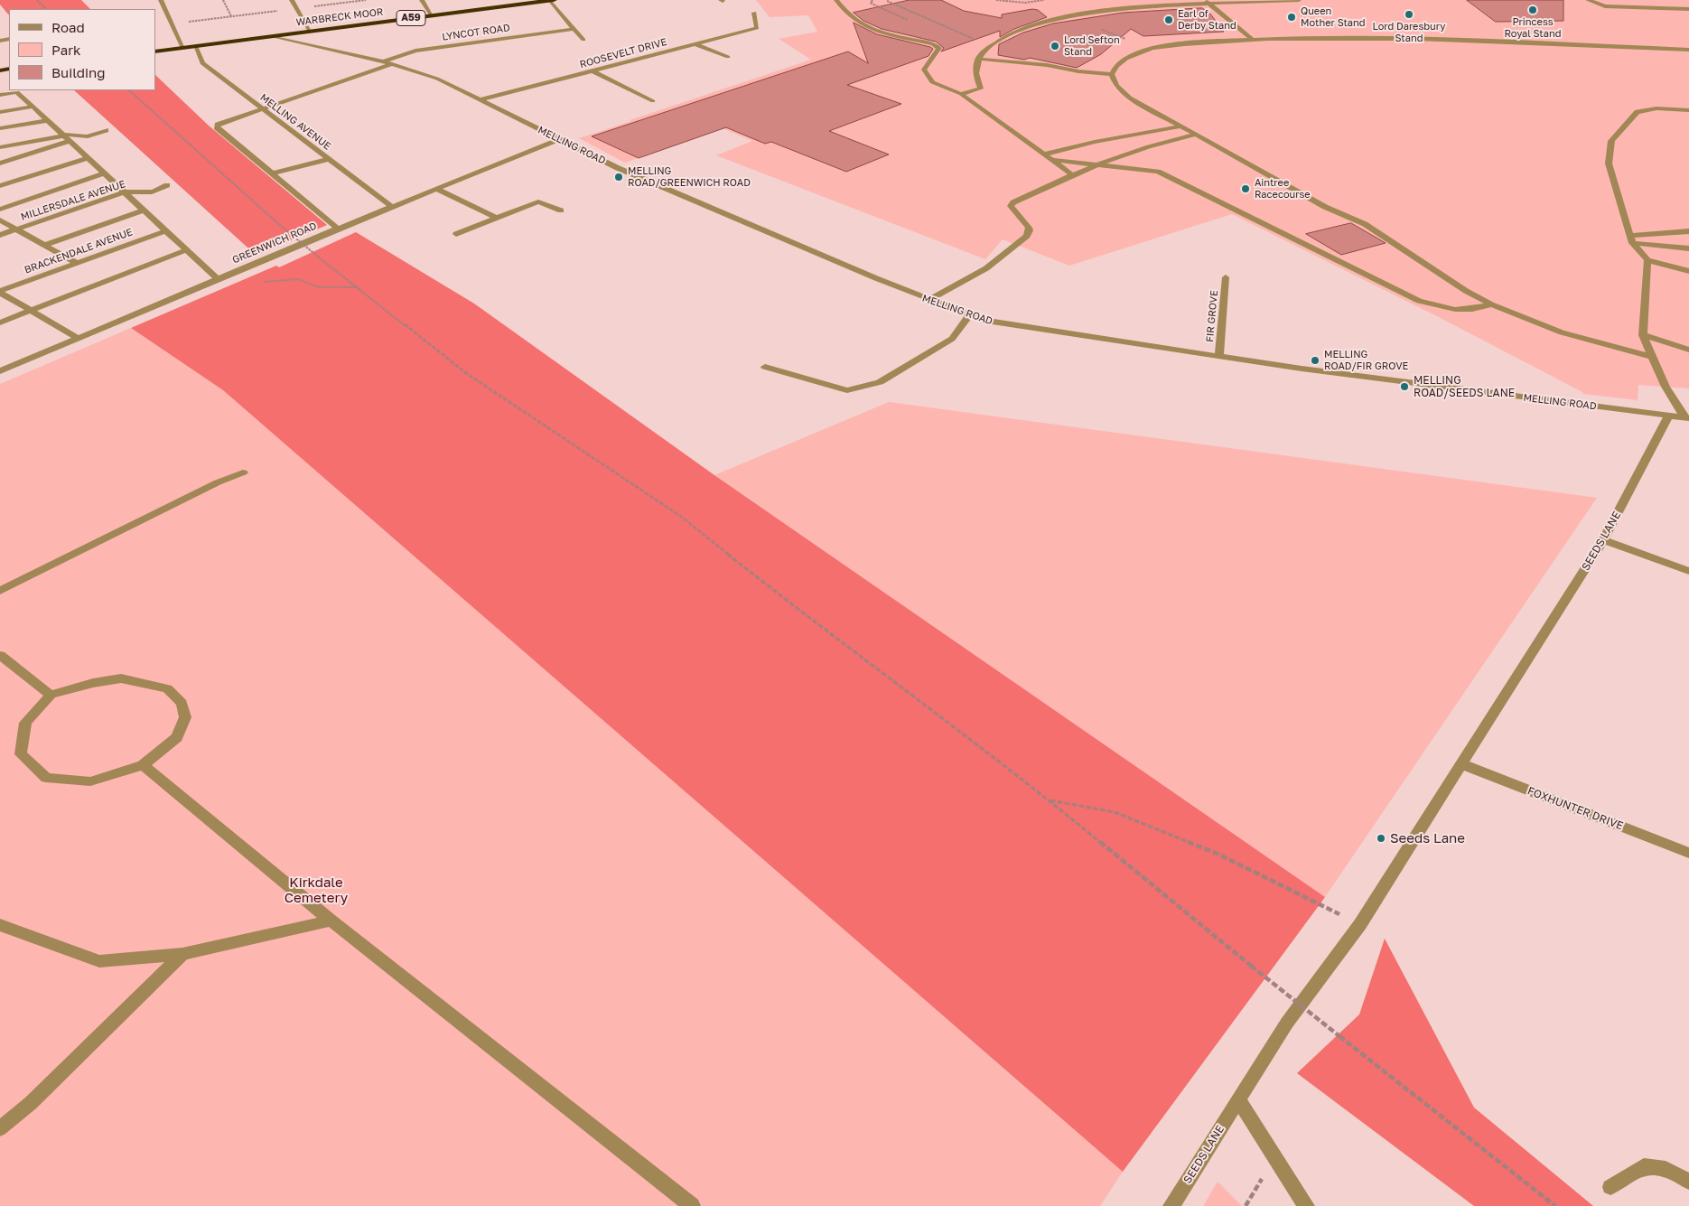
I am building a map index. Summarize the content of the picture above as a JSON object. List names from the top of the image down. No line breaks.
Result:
{"streets":{"highway":["WARBRECK MOOR","A59"],"street":["LYNCOT ROAD","ROOSEVELT DRIVE","MELLING AVENUE","MELLING ROAD","MILLERSDALE AVENUE","GREENWICH ROAD","BRACKENDALE AVENUE","FIR GROVE","SEEDS LANE","FOXHUNTER DRIVE"]},"crossings":[["WARBRECK MOOR","MELLING AVENUE"],["WARBRECK MOOR","MELLING ROAD"],["LYNCOT ROAD","MELLING ROAD"],["ROOSEVELT DRIVE","MELLING ROAD"],["MELLING AVENUE","GREENWICH ROAD"],["MELLING ROAD","GREENWICH ROAD"],["MELLING ROAD","FIR GROVE"],["MELLING ROAD","SEEDS LANE"],["SEEDS LANE","FOXHUNTER DRIVE"]],"parks":["Kirkdale Cemetery"],"places":["Princess Royal Stand","Lord Daresbury Stand","Queen Mother Stand","Earl of Derby Stand","Lord Sefton Stand","MELLING ROAD/GREENWICH ROAD","Aintree Racecourse","MELLING ROAD/FIR GROVE","MELLING ROAD/SEEDS LANE","Seeds Lane"],"legend":["Road","Park","Building"]}
